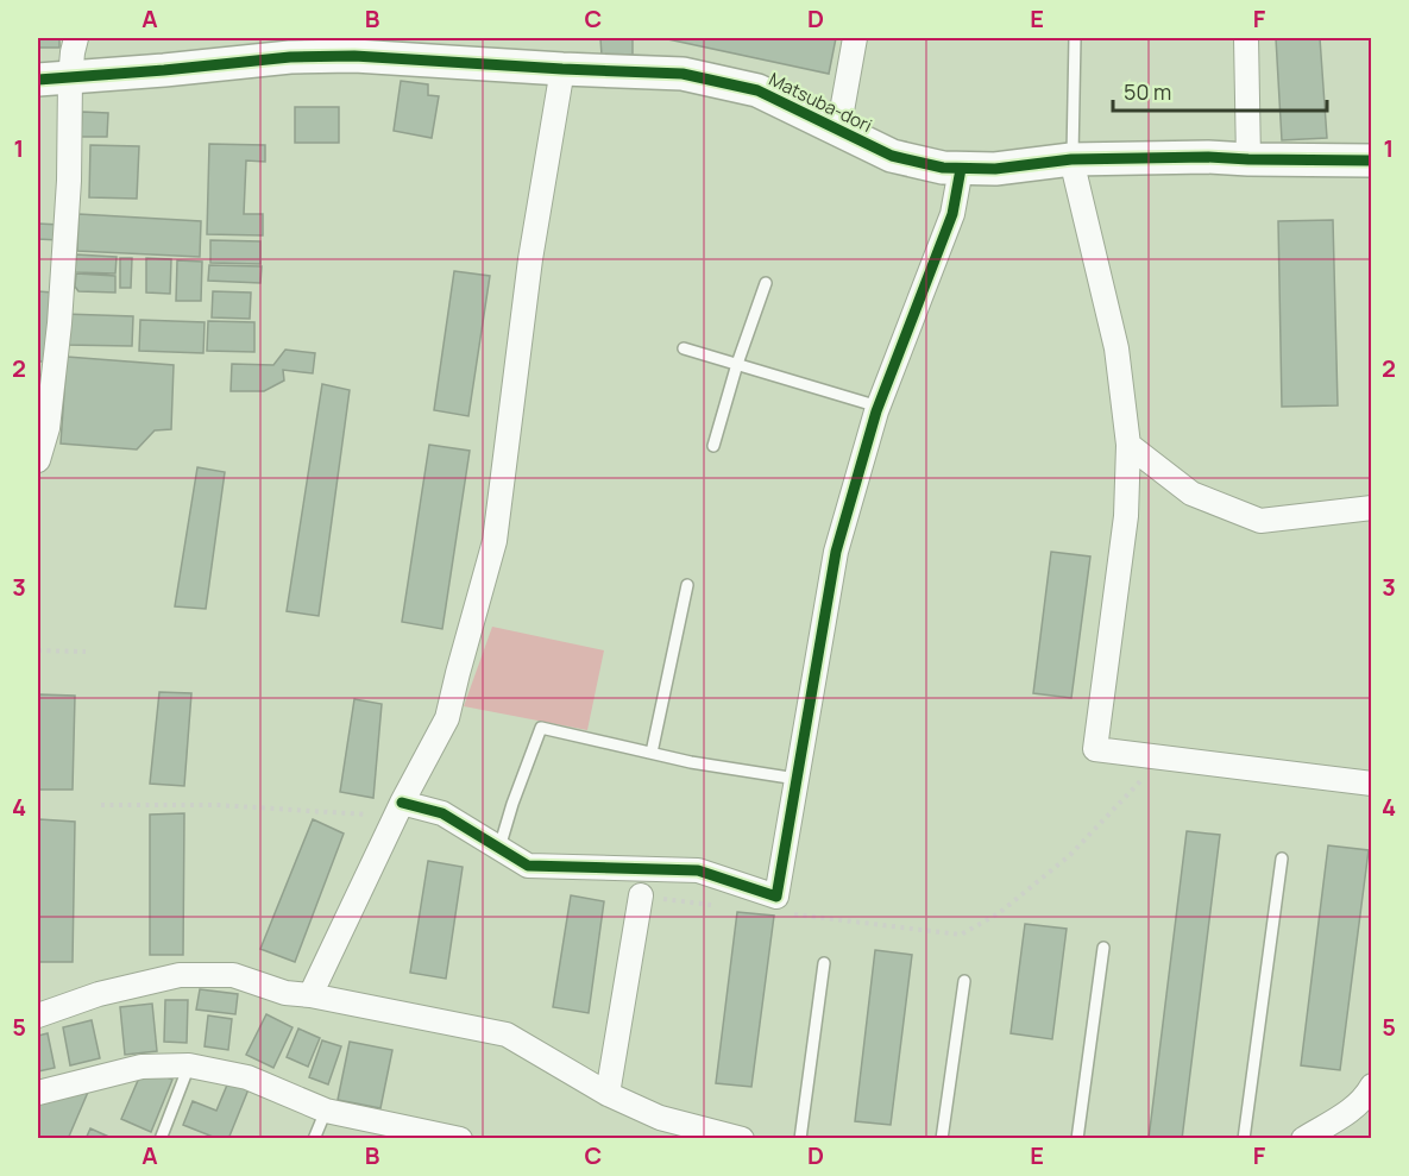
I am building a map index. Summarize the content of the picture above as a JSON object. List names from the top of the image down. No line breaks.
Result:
{"streets":{"street":["Matsuba-dori"]},"scale_bar":"50 m","grid":{"columns":["A","B","C","D","E","F"],"rows":["1","2","3","4","5"]}}
